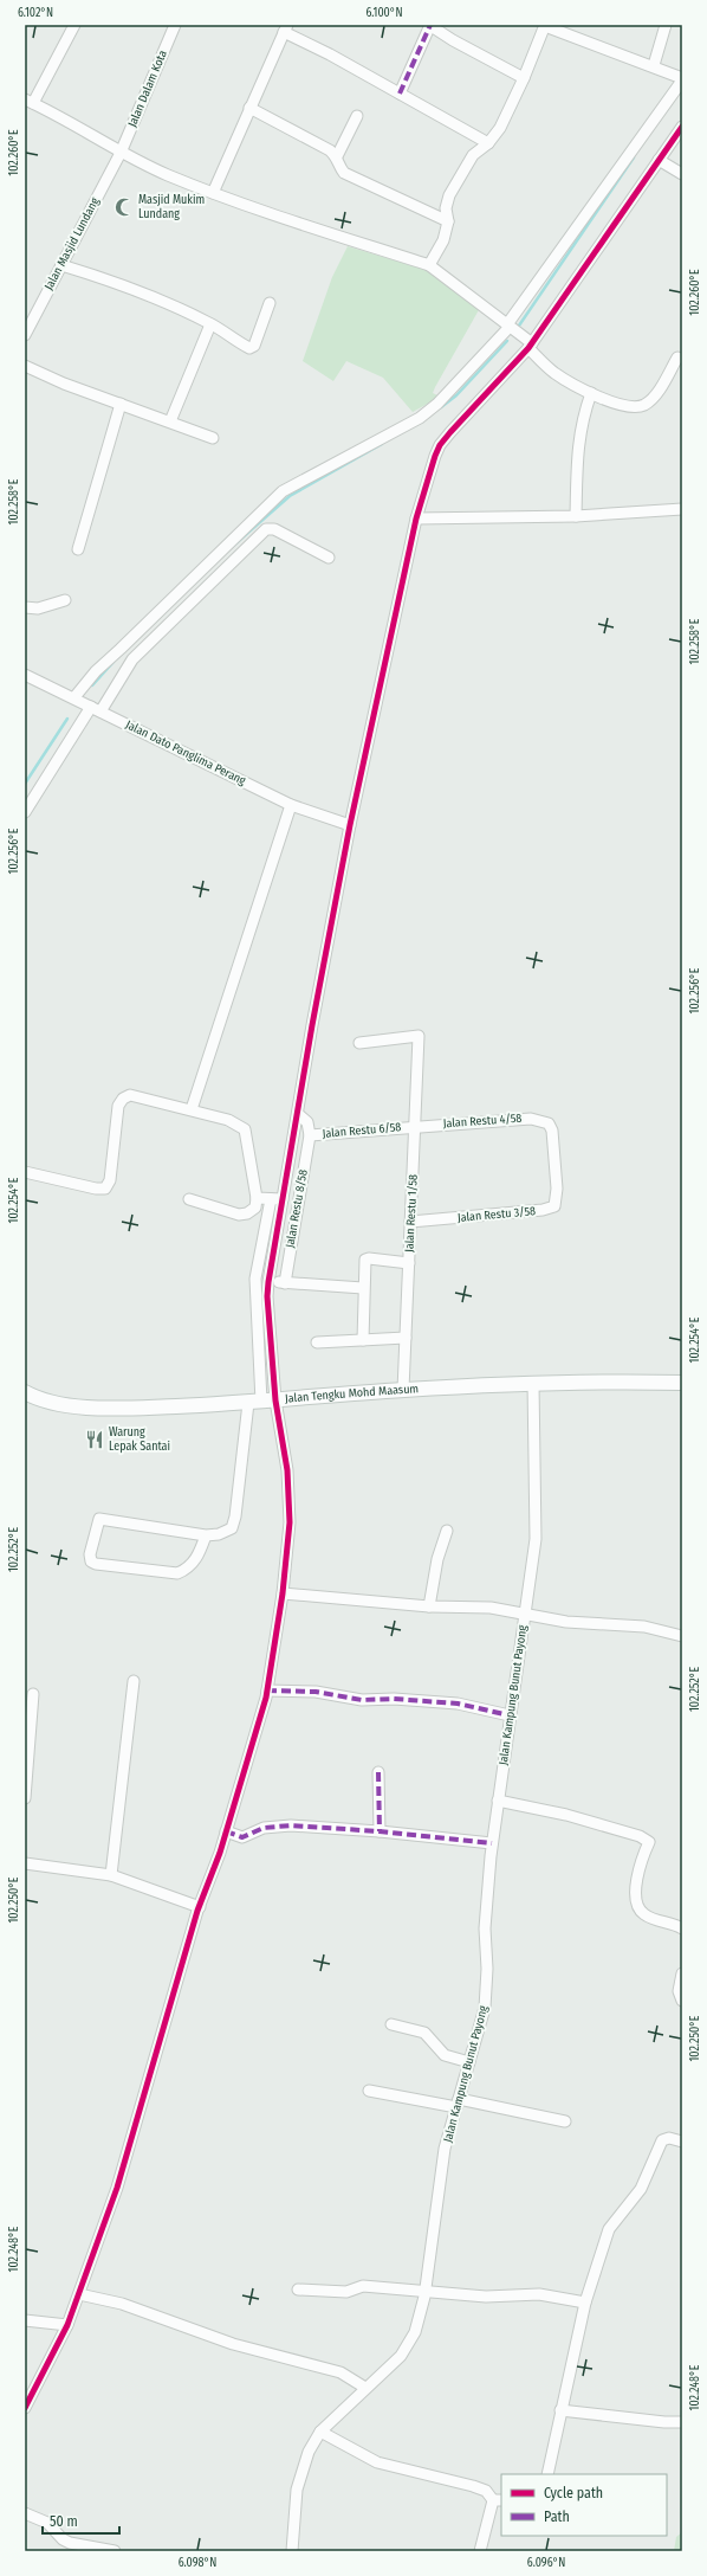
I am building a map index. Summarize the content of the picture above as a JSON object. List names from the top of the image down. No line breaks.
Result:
{"streets":{"main road":["Jalan Tengku Mohd Maasum"],"street":["Jalan Dalam Kota","Jalan Masjid Lundang","Jalan Dato Panglima Perang","Jalan Restu 4/58","Jalan Restu 6/58","Jalan Restu 8/58","Jalan Restu 1/58","Jalan Restu 3/58","Jalan Kampung Bunut Payong"]},"crossings":[["Jalan Dalam Kota","Jalan Masjid Lundang"],["Jalan Restu 4/58","Jalan Restu 6/58"],["Jalan Restu 4/58","Jalan Restu 1/58"],["Jalan Restu 4/58","Jalan Restu 3/58"],["Jalan Restu 6/58","Jalan Restu 8/58"],["Jalan Restu 6/58","Jalan Restu 1/58"],["Jalan Restu 1/58","Jalan Restu 3/58"],["Jalan Restu 1/58","Jalan Tengku Mohd Maasum"],["Jalan Tengku Mohd Maasum","Jalan Kampung Bunut Payong"]],"places":{"mosque":["Masjid Mukim Lundang"],"restaurant":["Warung Lepak Santai"]},"legend":["Cycle path","Path"],"scale_bar":"50 m","coordinates":["6.102°N","6.100°N","102.260°E","102.258°E","102.256°E","102.254°E","102.252°E","102.250°E","102.248°E","6.098°N","6.096°N"]}
